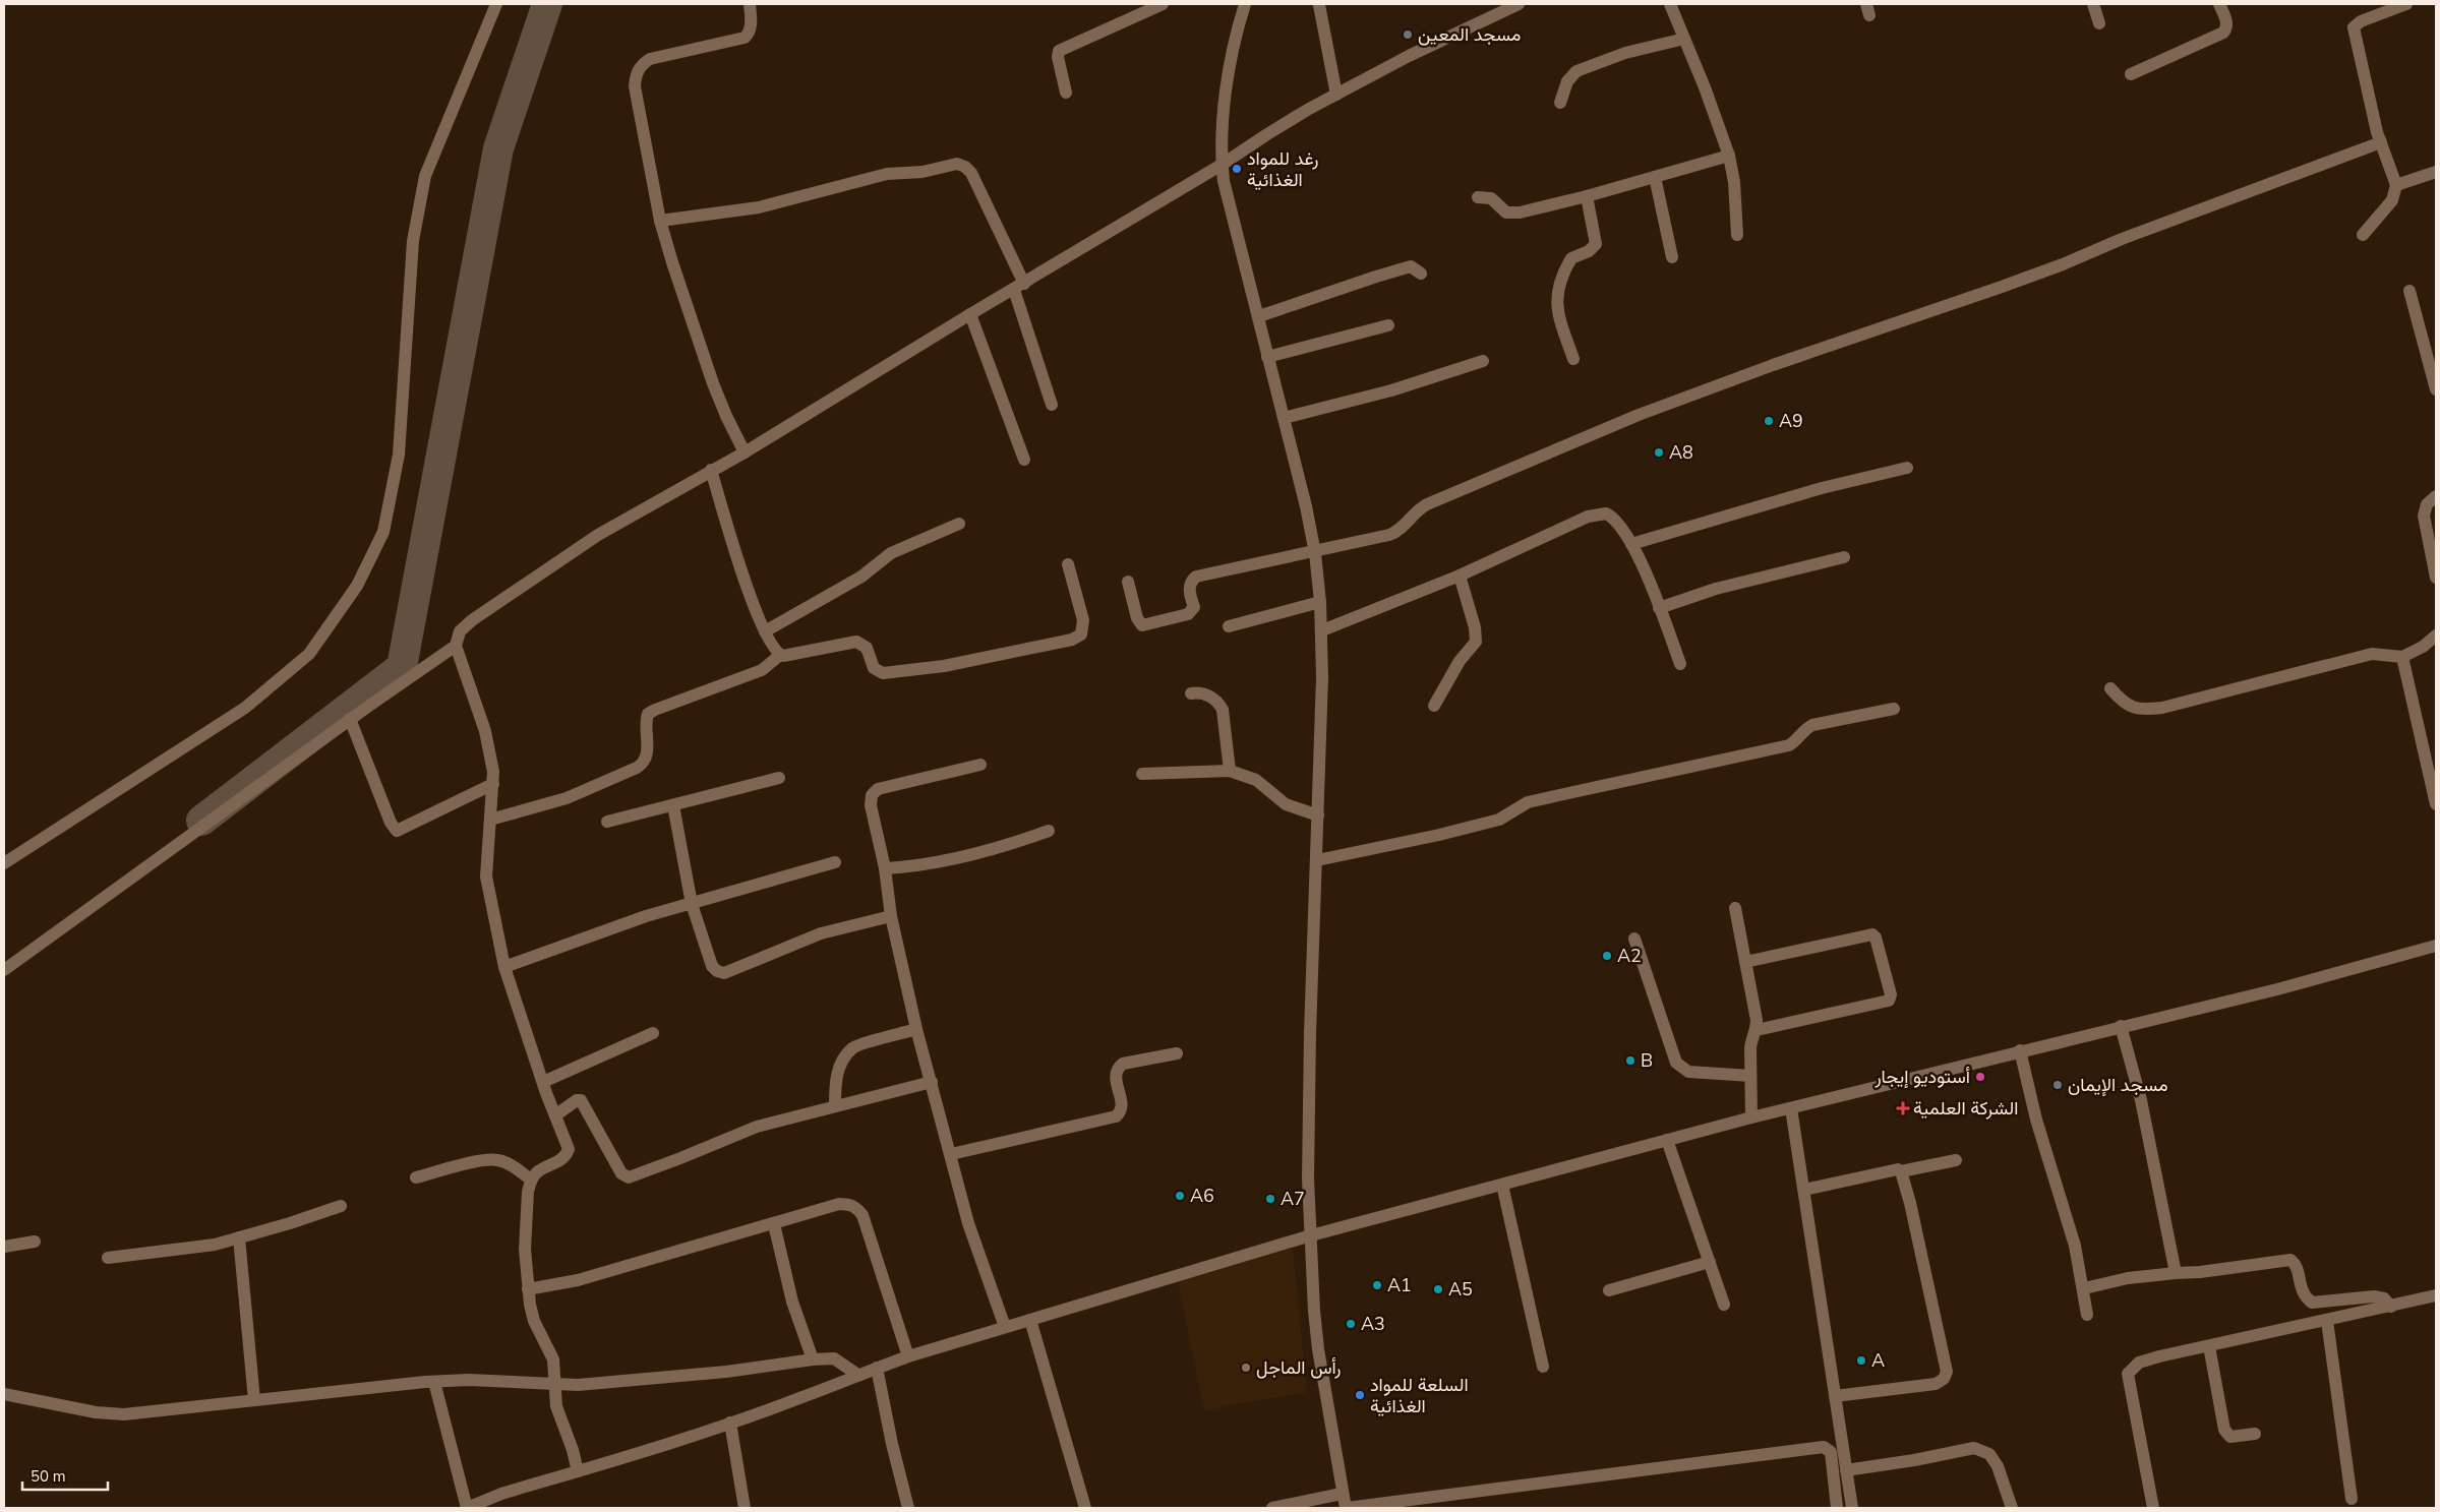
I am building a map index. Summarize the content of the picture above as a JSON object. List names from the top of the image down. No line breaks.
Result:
{"places":{"other":["مسجد المعين","رغد للمواد الغذائية","A9","A8","A2","B","أستوديو إيجار","مسجد الإيمان","A6","A7","A1","A5","A3","A","رأس الماجل","السلعة للمواد الغذائية"],"health":["الشركة العلمية"]},"scale_bar":"50 m"}
